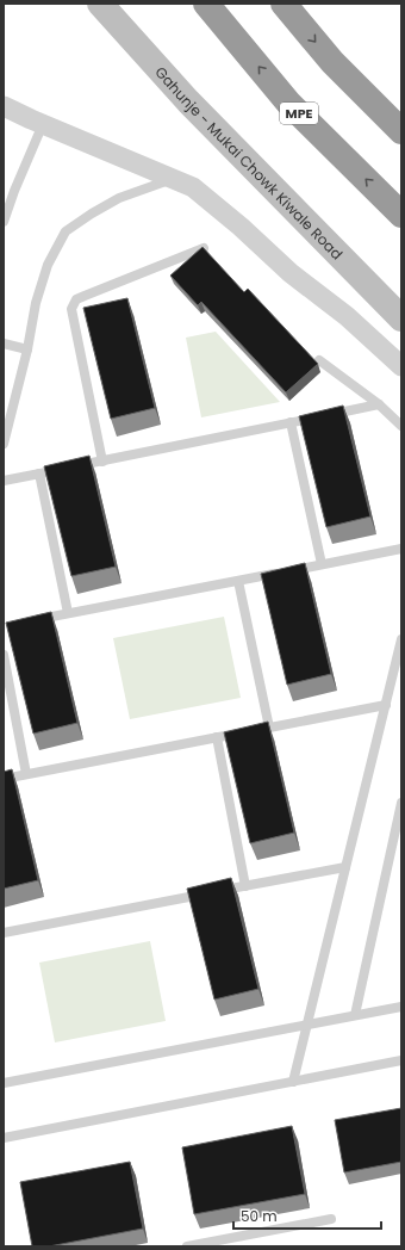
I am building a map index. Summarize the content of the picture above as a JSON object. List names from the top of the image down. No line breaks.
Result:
{"streets":{"highway":["MPE"],"street":["Gahunje - Mukai Chowk Kiwale Road"]},"scale_bar":"50 m"}
